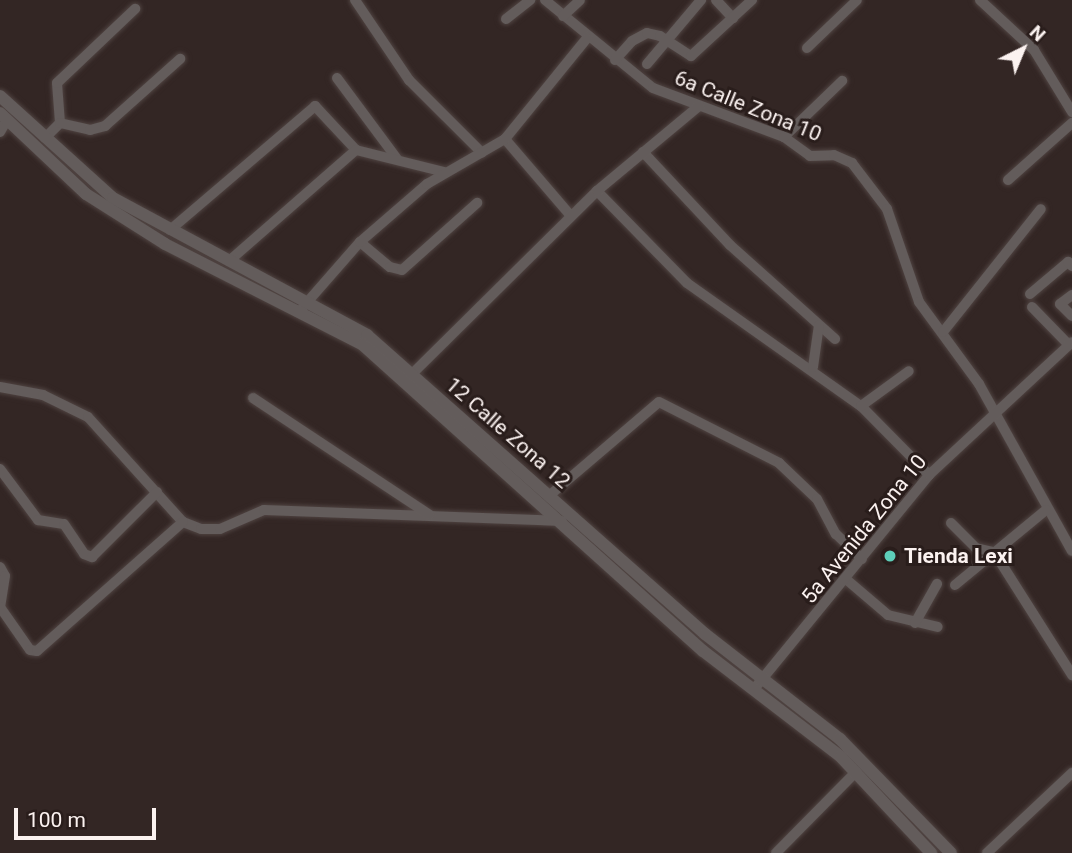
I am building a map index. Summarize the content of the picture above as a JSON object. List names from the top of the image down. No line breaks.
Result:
{"streets":{"street":["6a Calle Zona 10","12 Calle Zona 12","5a Avenida Zona 10"]},"crossings":[["6a Calle Zona 10","5a Avenida Zona 10"],["12 Calle Zona 12","5a Avenida Zona 10"]],"places":["Tienda Lexi"],"scale_bar":"100 m","north":"top right"}
